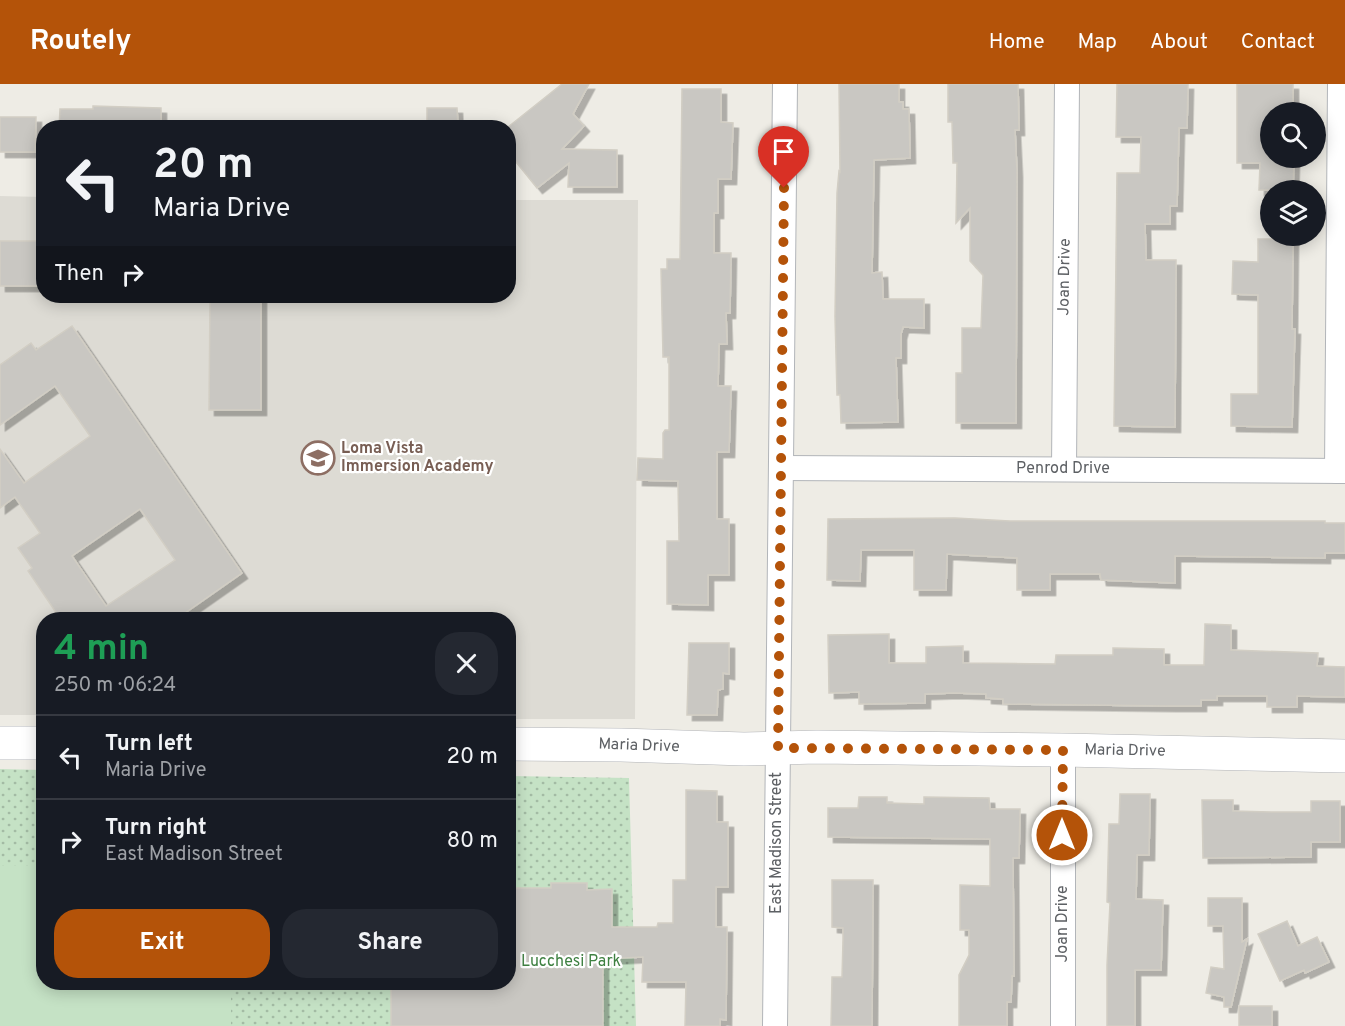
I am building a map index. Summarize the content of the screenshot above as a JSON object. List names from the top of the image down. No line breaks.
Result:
{"streets":{"street":["Joan Drive","Penrod Drive","Maria Drive","East Madison Street"]},"crossings":[["Joan Drive","Penrod Drive"],["Joan Drive","Maria Drive"],["Penrod Drive","East Madison Street"],["Maria Drive","East Madison Street"]],"parks":["Lucchesi Park"],"places":{"school or university":["Loma Vista Immersion Academy"]},"page":{"header":"Routely","nav":["Home","Map","About","Contact"],"turn":["20 m","Maria Drive"],"then":"Then","heading":["4 min","250 m · 06:24"],"list":[{"name":"Turn left","note":"Maria Drive","value":"20 m"},{"name":"Turn right","note":"East Madison Street","value":"80 m"}],"buttons":["Exit","Share"]}}
